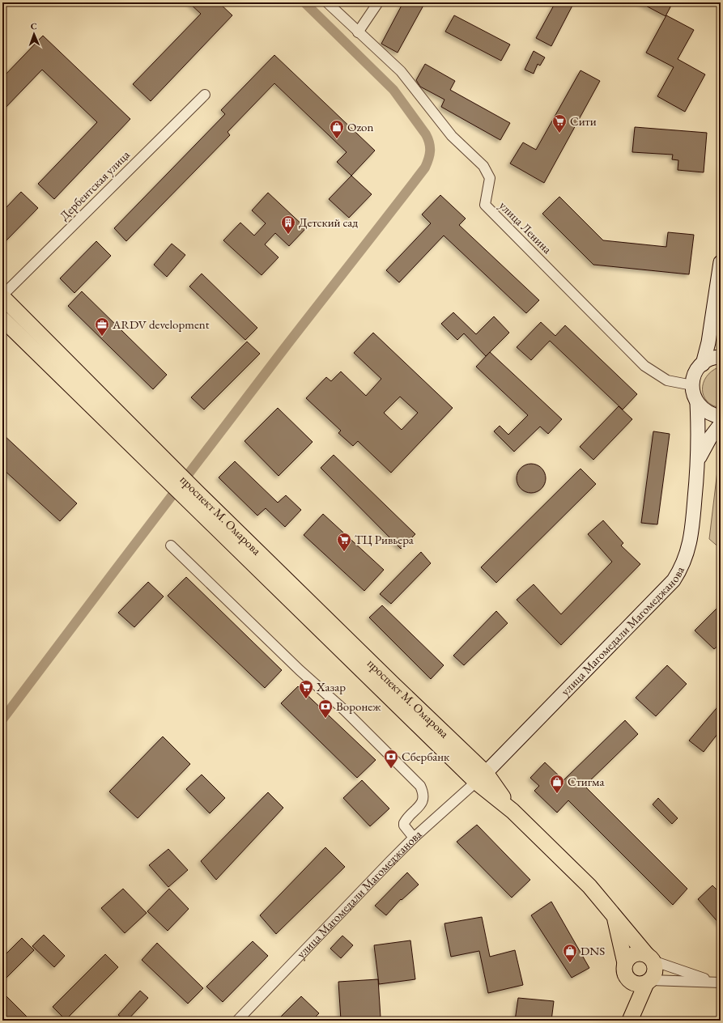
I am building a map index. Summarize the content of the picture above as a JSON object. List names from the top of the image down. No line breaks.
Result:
{"streets":{"main road":["проспект М. Омарова","улица Магомедали Магомеджанова"],"street":["Дербентская улица","улица Ленина","улица Магомедали Магомеджановa"]},"crossings":[["Дербентская улица","проспект М. Омарова"],["проспект М. Омарова","улица Магомедали Магомеджанова"],["проспект М. Омарова","улица Магомедали Магомеджановa"],["улица Магомедали Магомеджанова","улица Магомедали Магомеджановa"]],"places":{"supermarket":["Сити","ТЦ Ривьера","Хазар"],"shop":["Ozon","Стигма","DNS"],"building":["Детский сад"],"office":["ARDV development"],"bank":["Воронеж","Сбербанк"]},"north":"top"}
